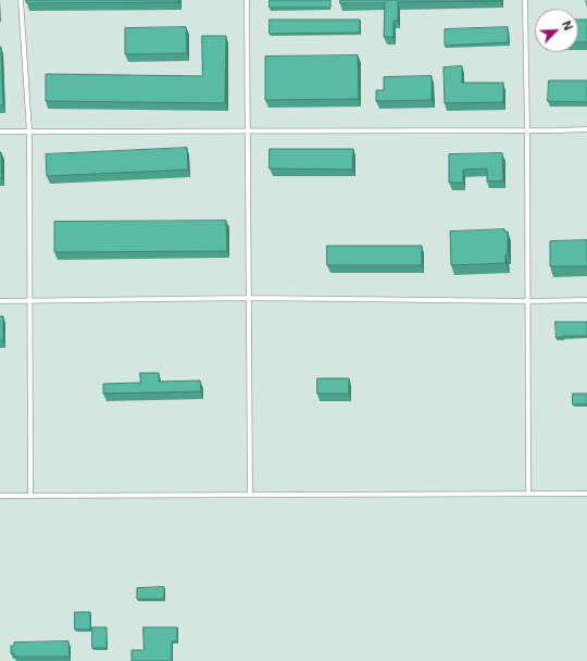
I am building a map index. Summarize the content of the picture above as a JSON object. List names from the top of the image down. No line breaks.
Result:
{"north":"top right"}
